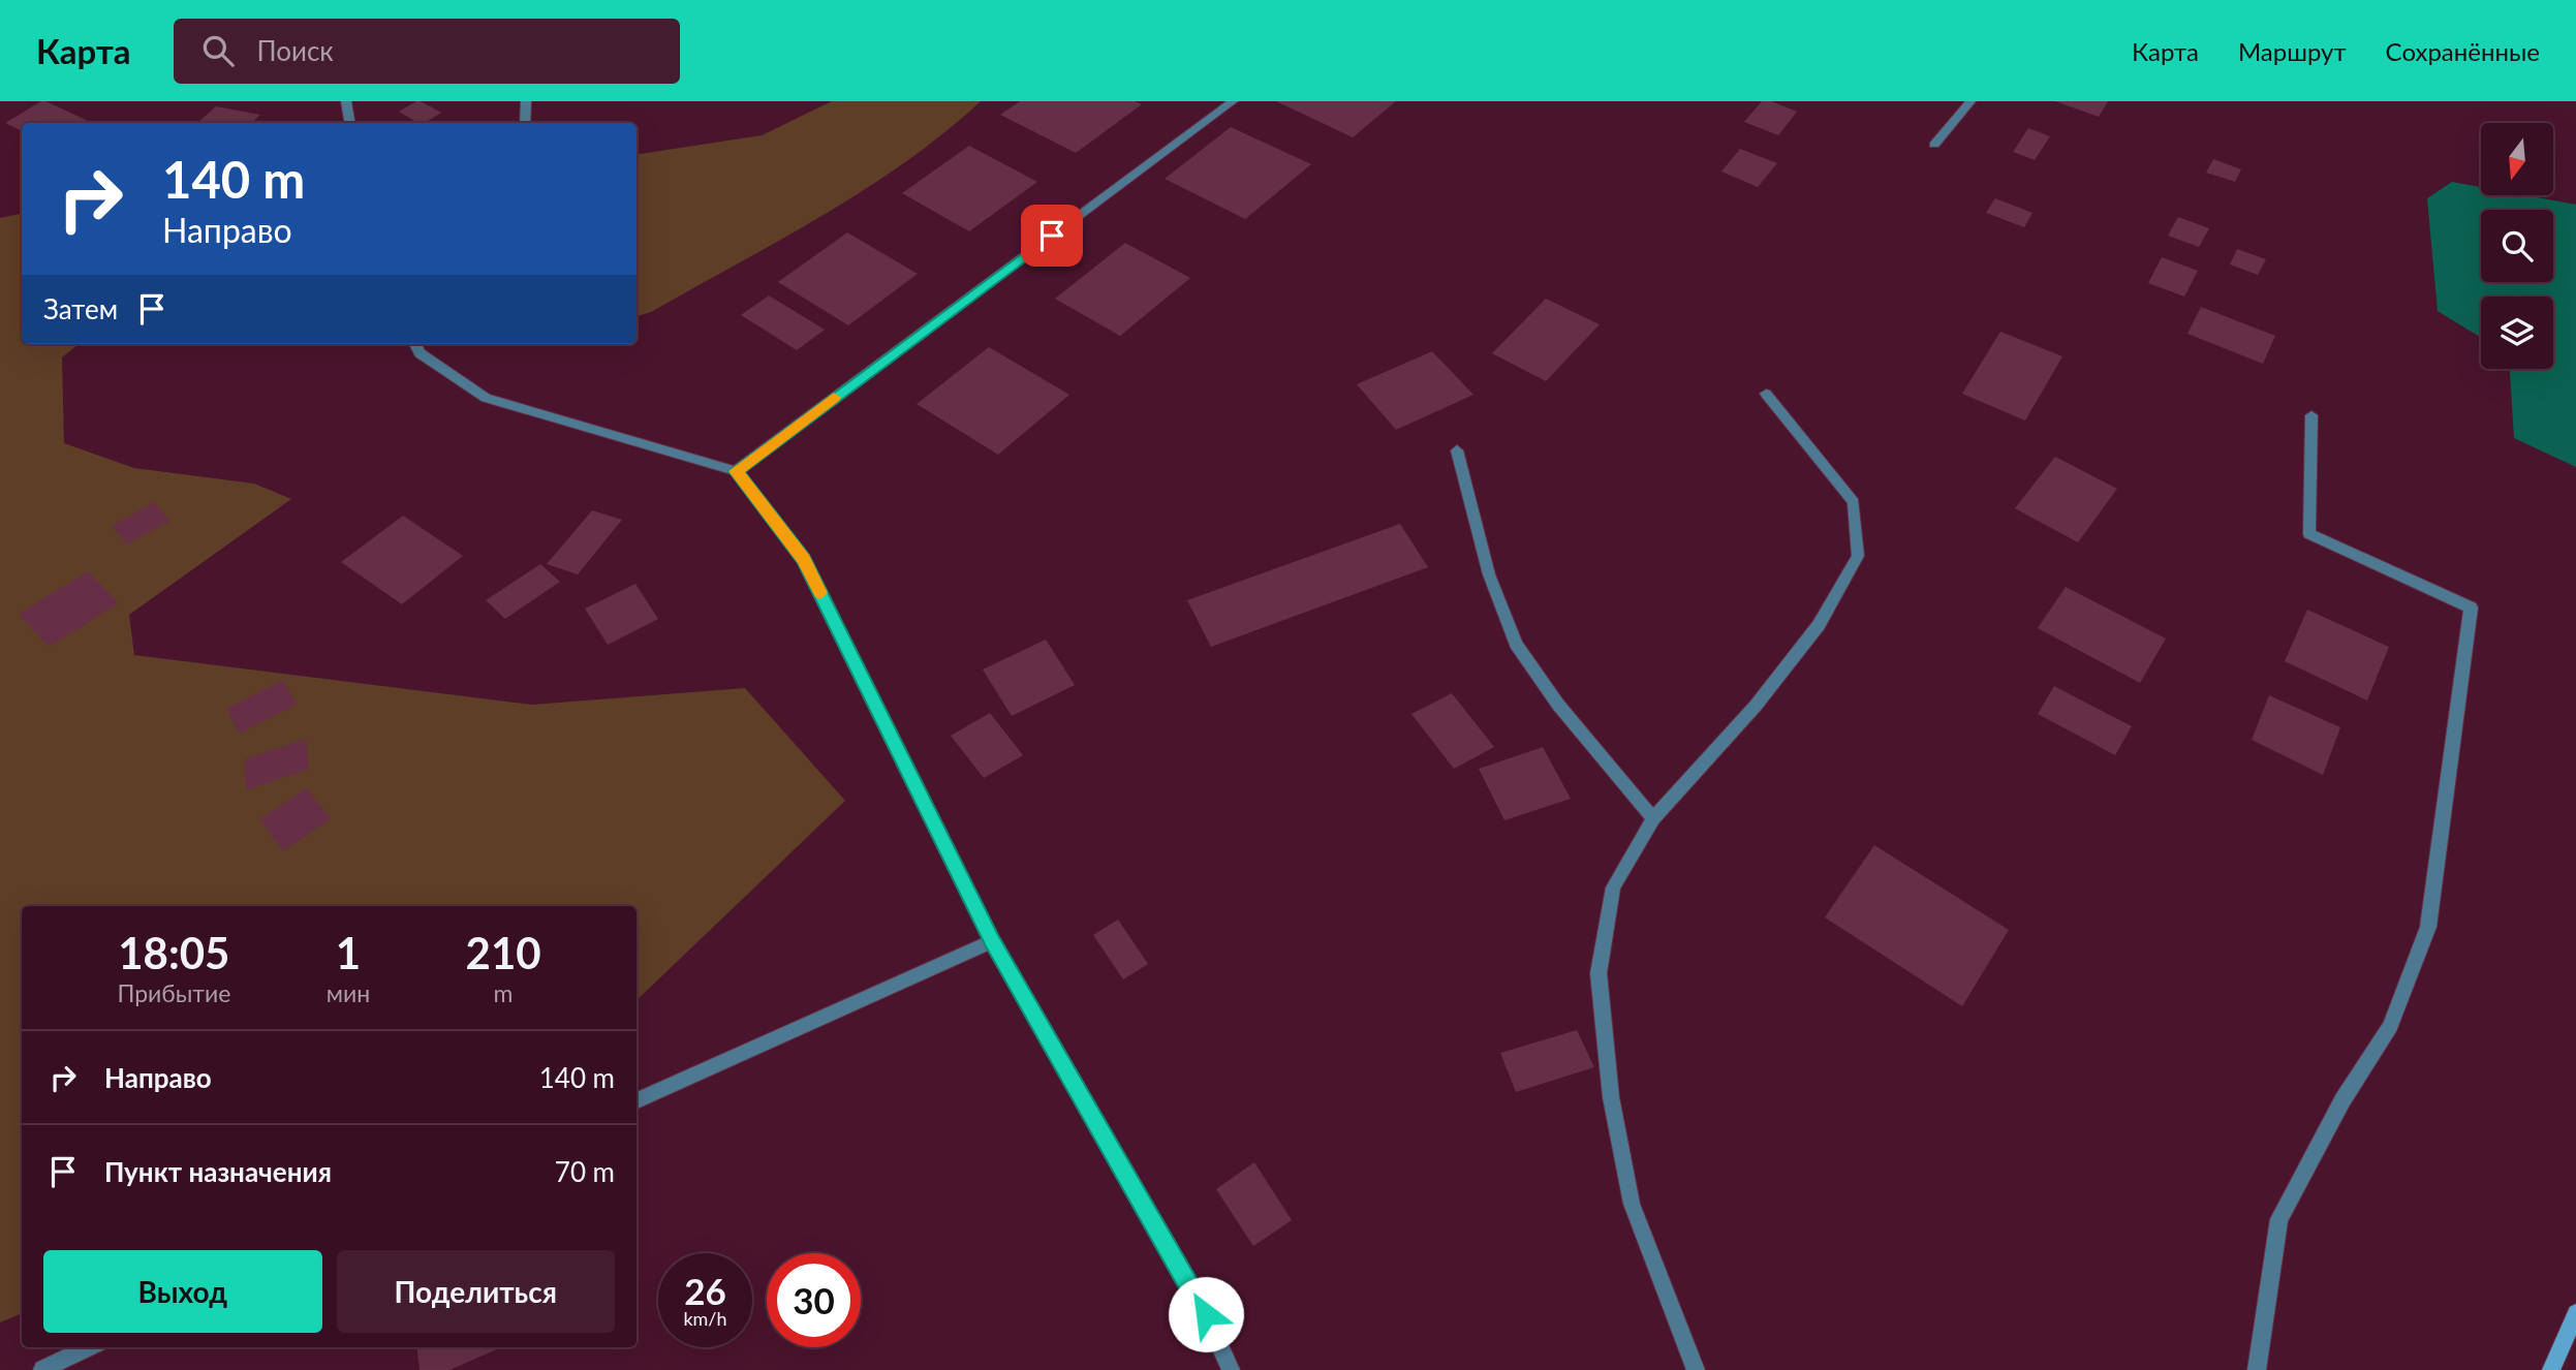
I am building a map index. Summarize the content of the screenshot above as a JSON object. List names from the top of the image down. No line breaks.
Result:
{"north":"bottom","page":{"header":"Карта","search":"Поиск","nav":["Карта","Маршрут","Сохранённые"],"turn":["140 m","Направо"],"then":"Затем","eta":["18:05","Прибытие","1","мин","210","m"],"list":[{"name":"Направо","value":"140 m"},{"name":"Пункт назначения","value":"70 m"}],"buttons":["Выход","Поделиться"],"speed":"26 km/h","limit":"30"}}
